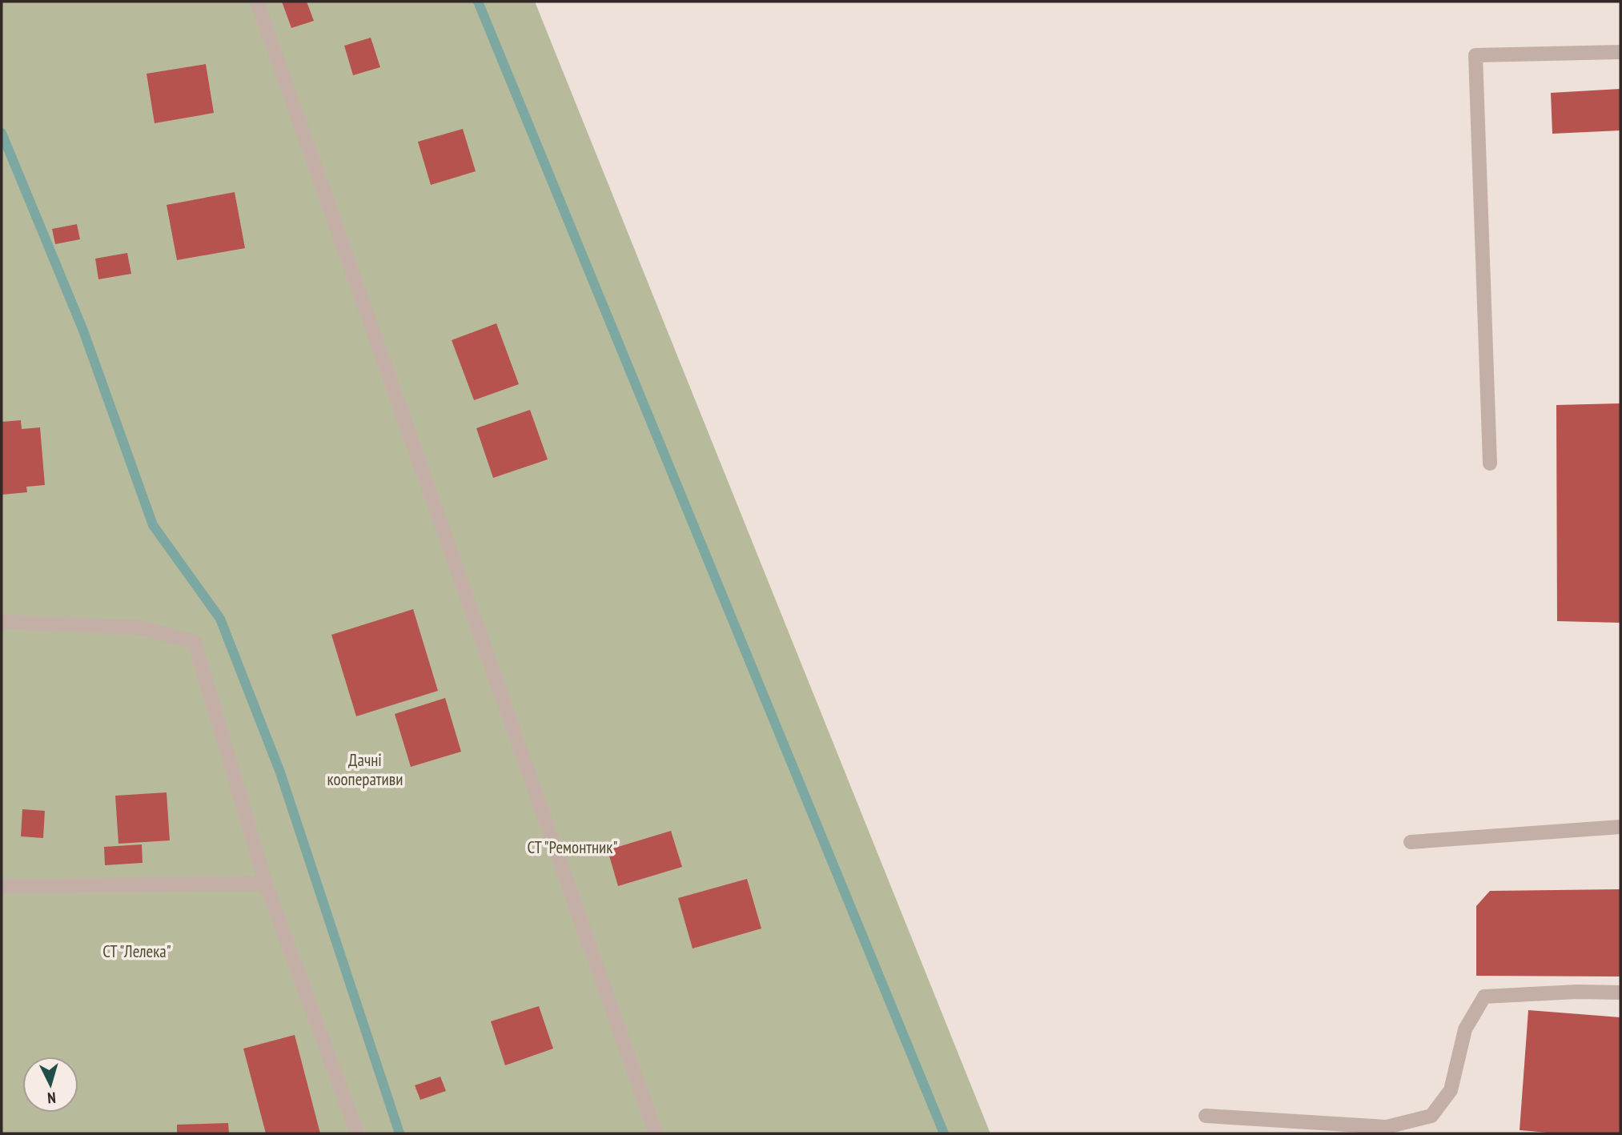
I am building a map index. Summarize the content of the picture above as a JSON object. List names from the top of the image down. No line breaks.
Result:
{"parks":["Дачні кооперативи","СТ \"Ремонтник\"","СТ \"Лелека\""],"north":"bottom"}
